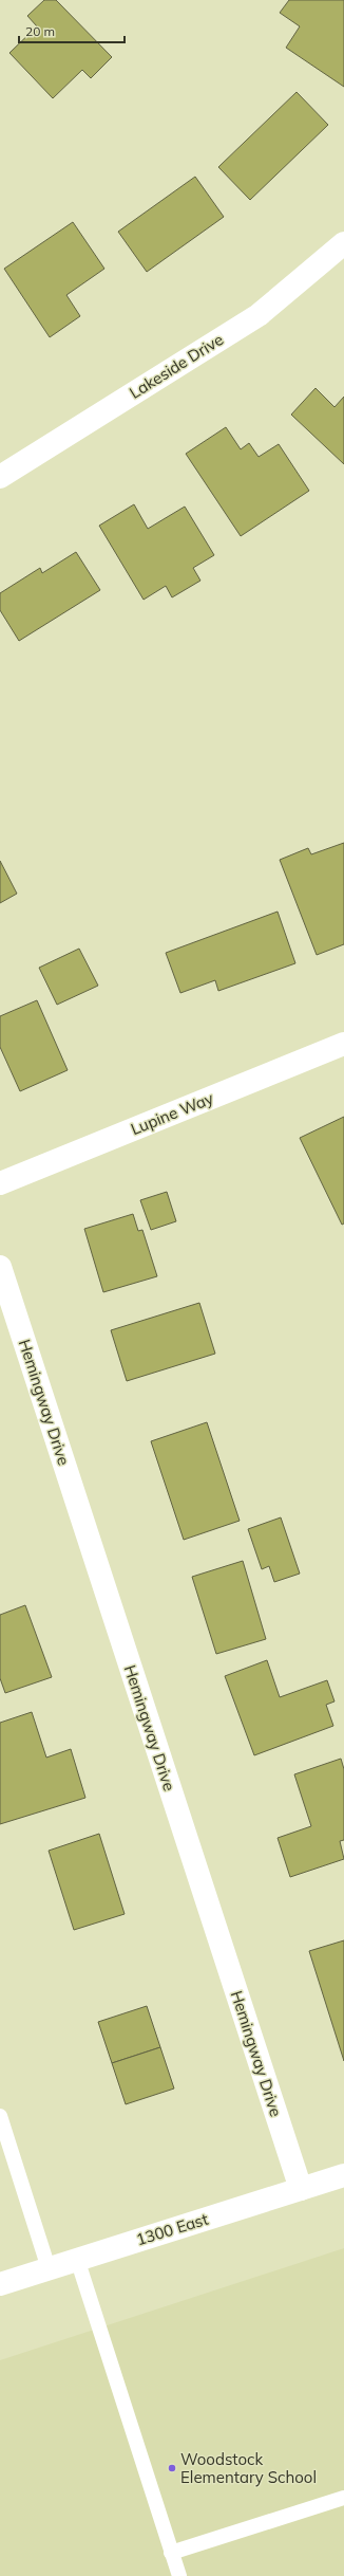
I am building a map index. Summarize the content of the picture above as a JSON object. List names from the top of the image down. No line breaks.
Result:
{"streets":{"street":["Lakeside Drive","Lupine Way","Hemingway Drive","1300 East"]},"crossings":[["Hemingway Drive","1300 East"]],"places":["Woodstock Elementary School"],"scale_bar":"20 m"}
